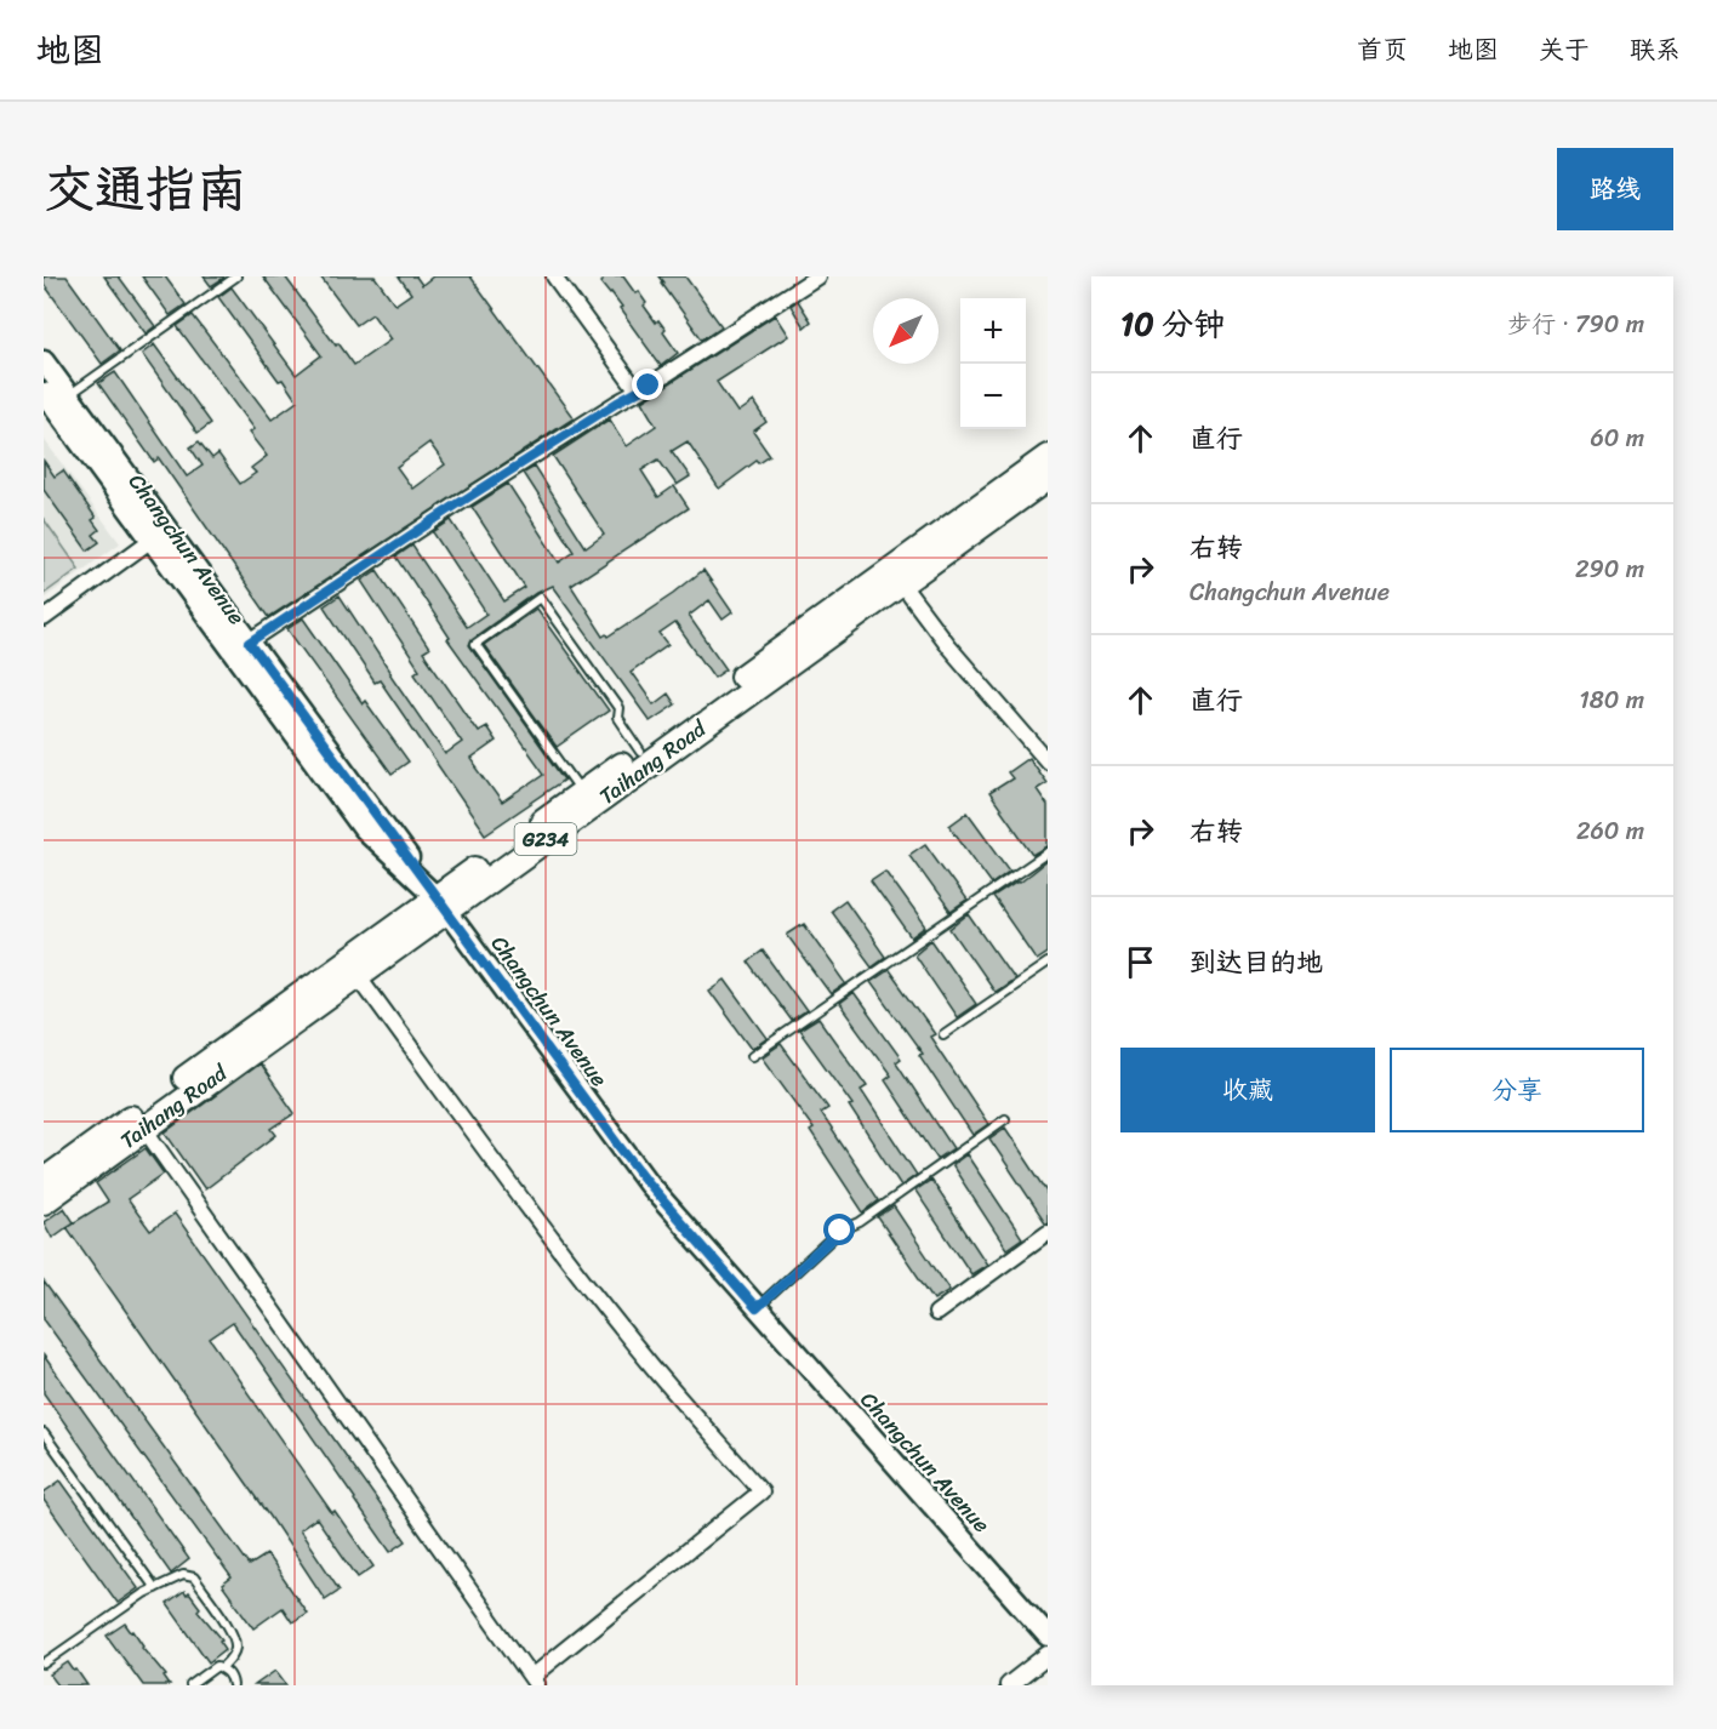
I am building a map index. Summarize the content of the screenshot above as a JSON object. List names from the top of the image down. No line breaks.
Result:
{"streets":{"highway":["Taihang Road","G234"],"main road":["Changchun Avenue"]},"crossings":[["Changchun Avenue","Taihang Road"]],"north":"bottom left","page":{"header":"地图","nav":["首页","地图","关于","联系"],"title":"交通指南","buttons":["路线",["收藏","分享"]],"heading":["10 分钟","步行 · 790 m"],"map_buttons":["+","−"],"list":[["直行","60 m"],["右转","Changchun Avenue","290 m"],["直行","180 m"],["右转","260 m"],"到达目的地"]}}
